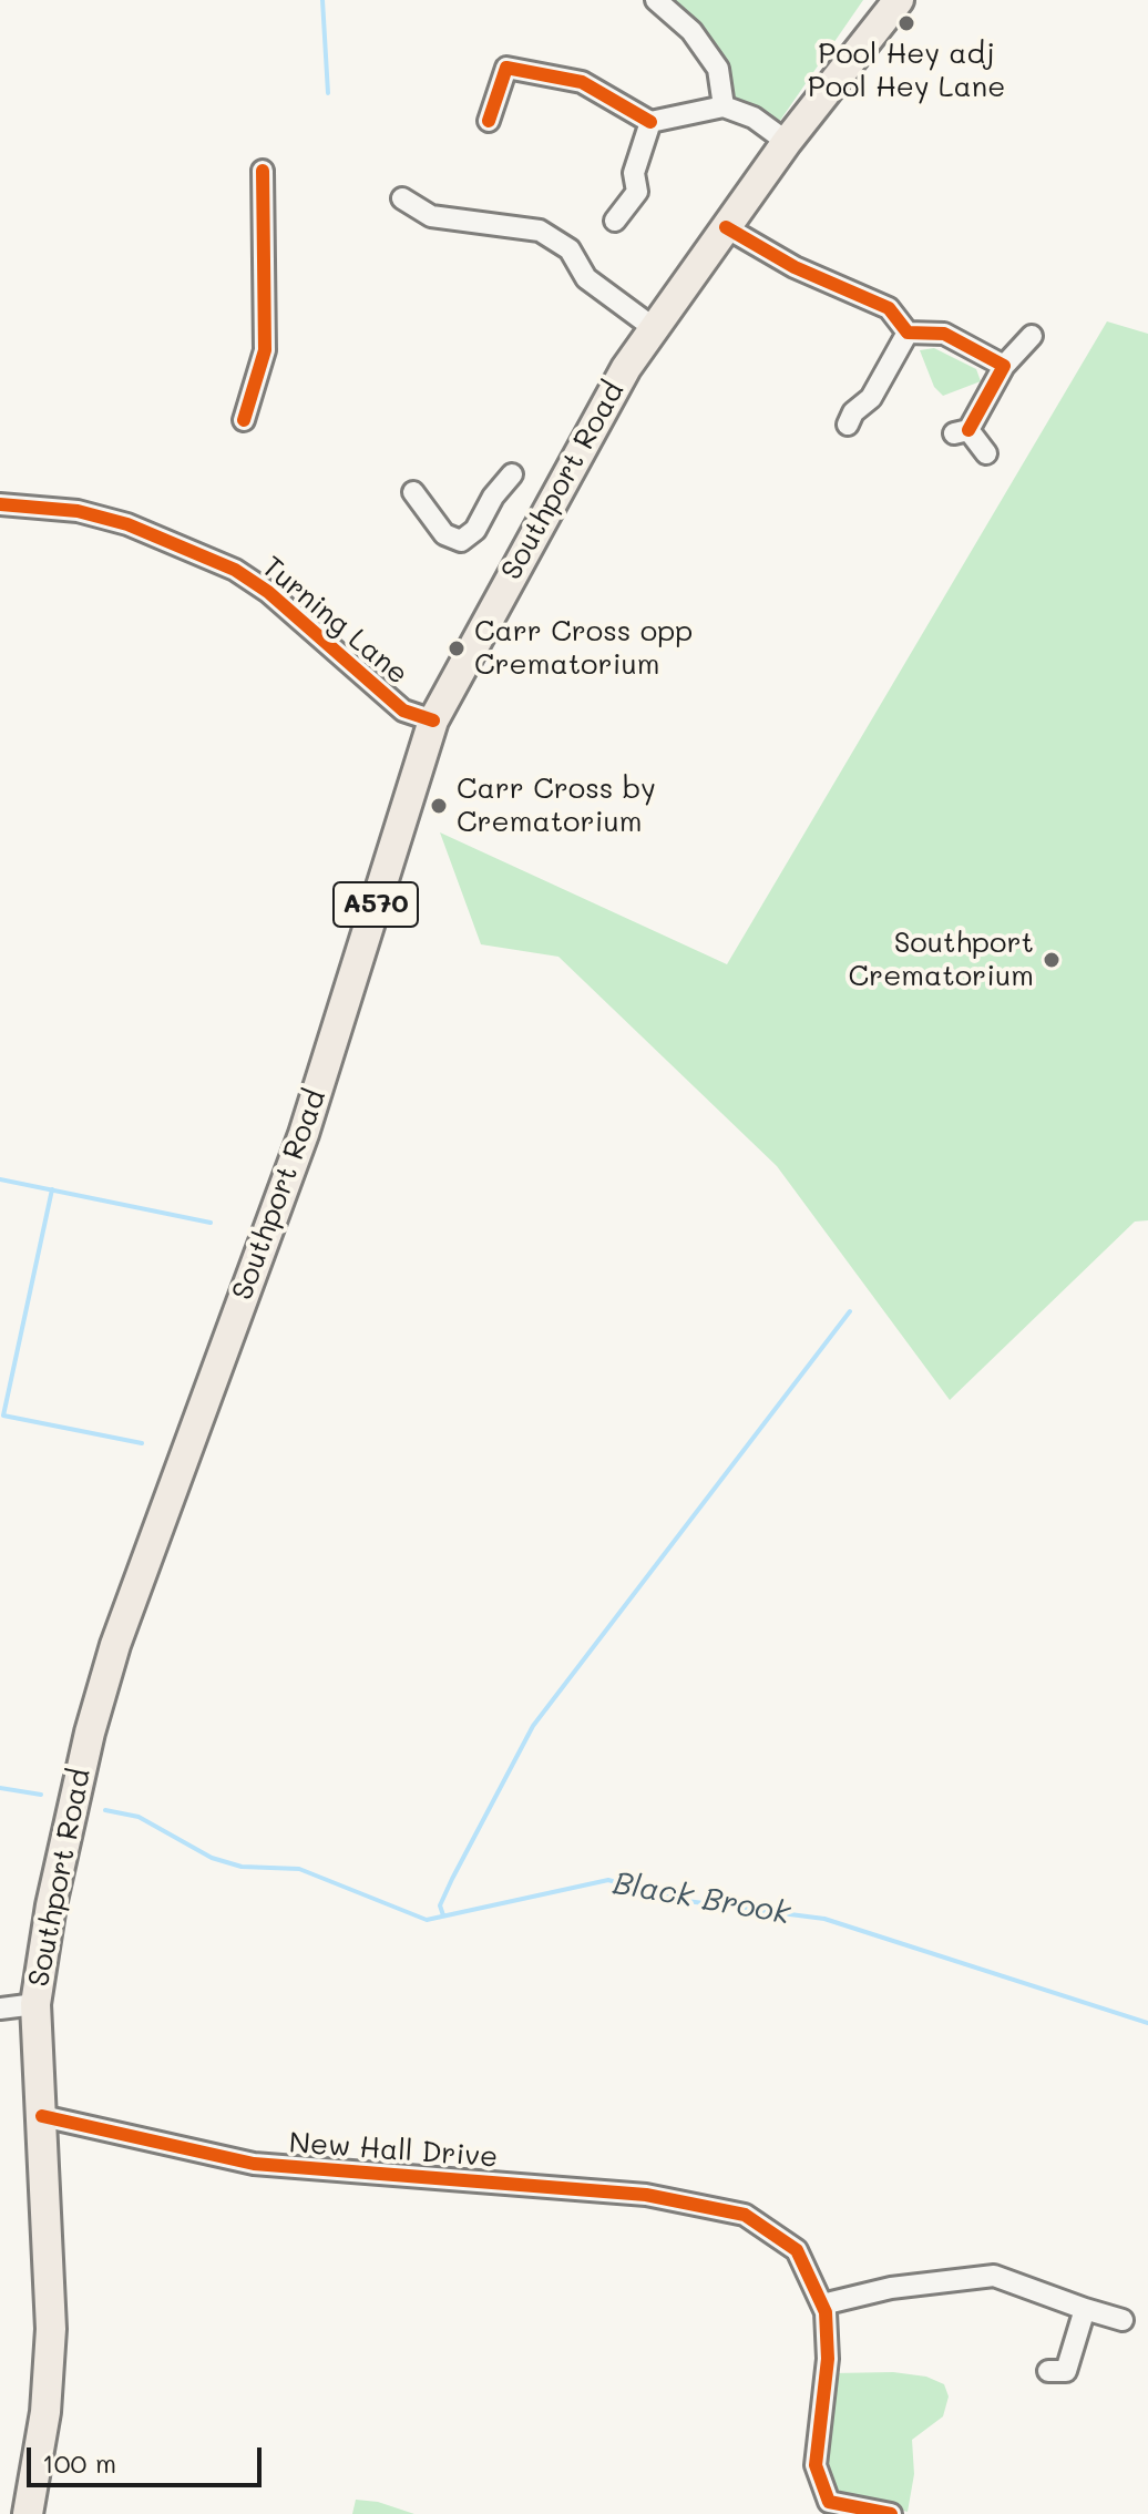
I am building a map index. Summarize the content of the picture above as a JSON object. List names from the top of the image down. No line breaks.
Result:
{"streets":{"highway":["Southport Road","A570"],"street":["Turning Lane","New Hall Drive"]},"crossings":[["Southport Road","Turning Lane"],["Southport Road","New Hall Drive"]],"water":["Black Brook"],"places":["Pool Hey adj Pool Hey Lane","Carr Cross opp Crematorium","Carr Cross by Crematorium","Southport Crematorium"],"scale_bar":"100 m"}
